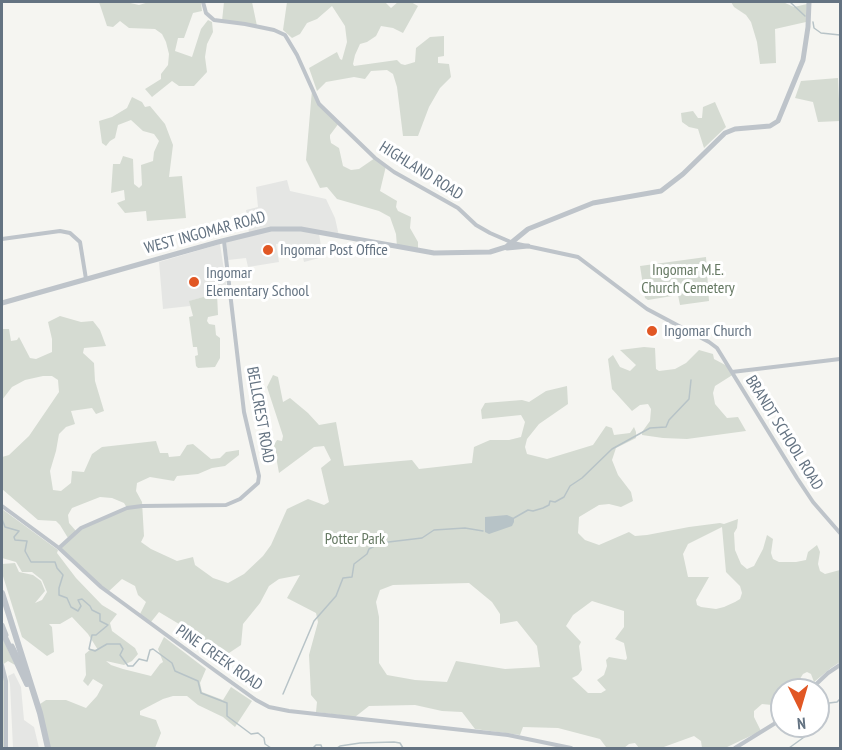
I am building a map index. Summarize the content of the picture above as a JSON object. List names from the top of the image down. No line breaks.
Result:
{"streets":{"main road":["WEST INGOMAR ROAD"],"street":["HIGHLAND ROAD","BELLCREST ROAD","BRANDT SCHOOL ROAD","PINE CREEK ROAD"]},"crossings":[["HIGHLAND ROAD","WEST INGOMAR ROAD"],["WEST INGOMAR ROAD","BELLCREST ROAD"],["BELLCREST ROAD","PINE CREEK ROAD"]],"parks":["Ingomar M.E. Church Cemetery","Potter Park"],"places":["Ingomar Post Office","Ingomar Elementary School","Ingomar Church"],"north":"bottom"}
